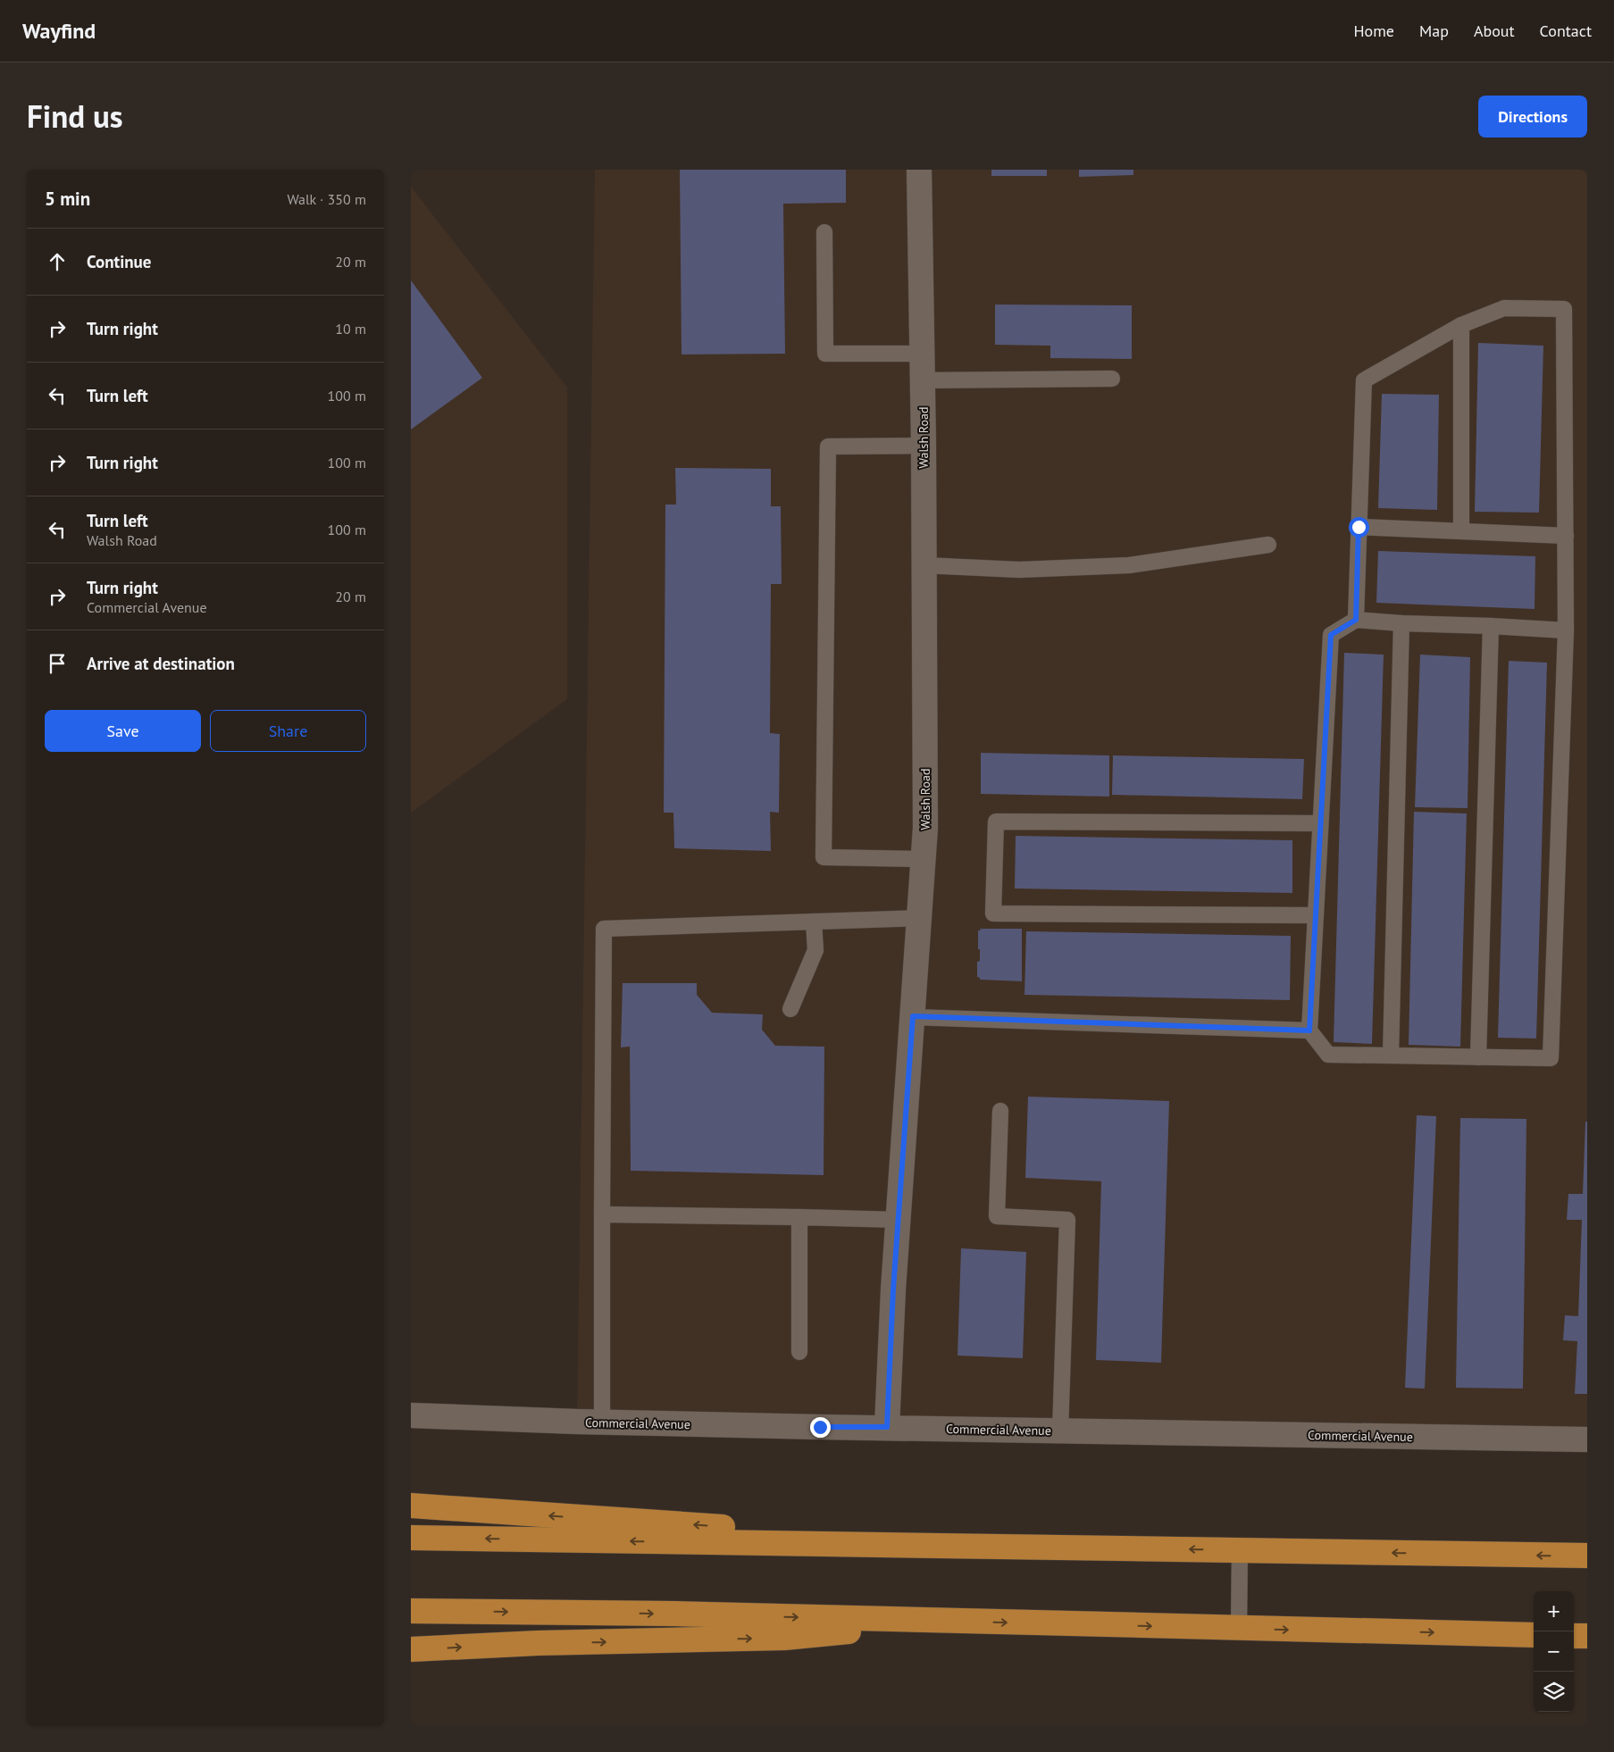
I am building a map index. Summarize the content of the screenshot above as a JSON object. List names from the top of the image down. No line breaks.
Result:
{"streets":{"street":["Walsh Road","Commercial Avenue"]},"crossings":[["Walsh Road","Commercial Avenue"]],"page":{"header":"Wayfind","nav":["Home","Map","About","Contact"],"title":"Find us","buttons":["Directions",["Save","Share"]],"heading":["5 min","Walk · 350 m"],"list":[["Continue","20 m"],["Turn right","10 m"],["Turn left","100 m"],["Turn right","100 m"],["Turn left","Walsh Road","100 m"],["Turn right","Commercial Avenue","20 m"],"Arrive at destination"],"map_buttons":["+","−"]}}
